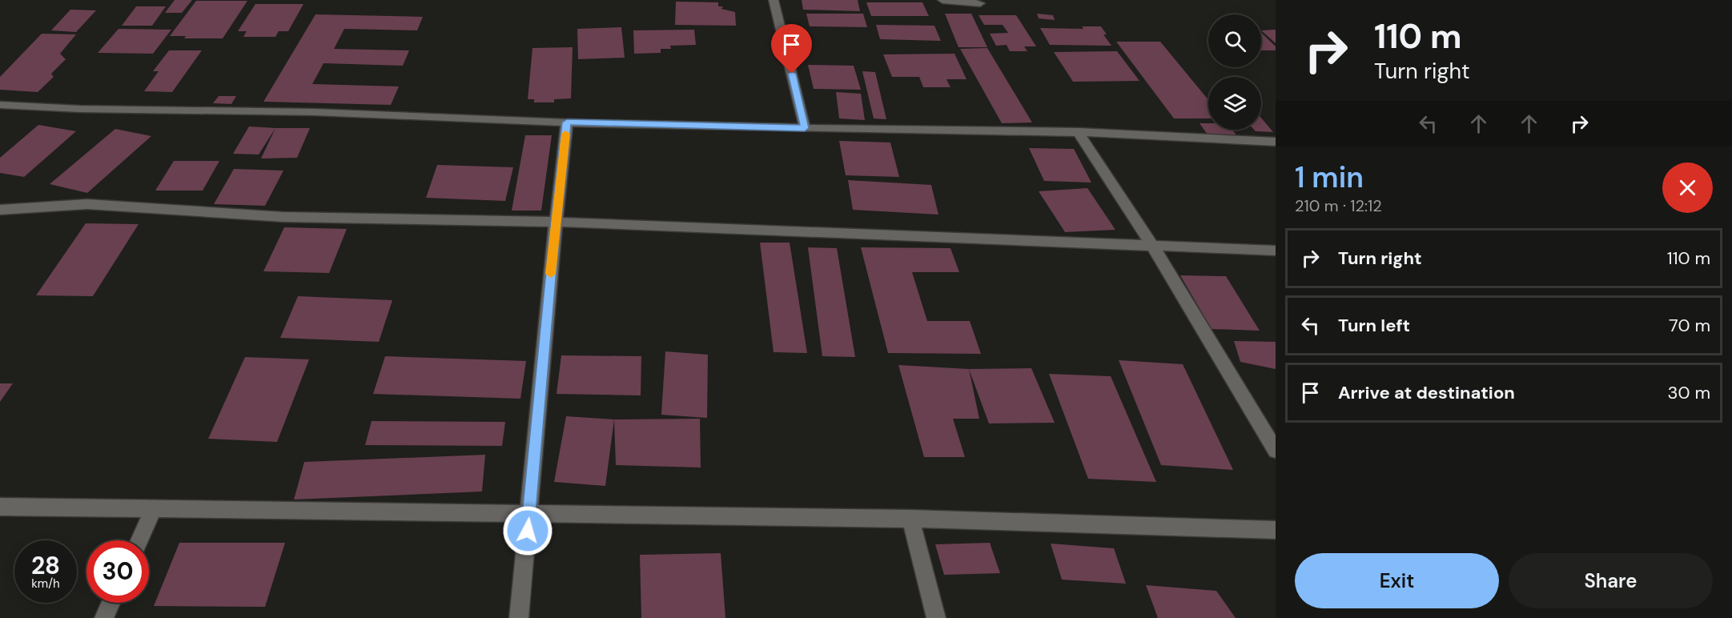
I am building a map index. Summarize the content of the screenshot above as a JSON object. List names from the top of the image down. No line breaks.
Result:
{"page":{"turn":["110 m","Turn right"],"heading":["1 min","210 m · 12:12"],"list":[{"name":"Turn right","value":"110 m"},{"name":"Turn left","value":"70 m"},{"name":"Arrive at destination","value":"30 m"}],"speed":"28 km/h","limit":"30","buttons":["Exit","Share"]}}
